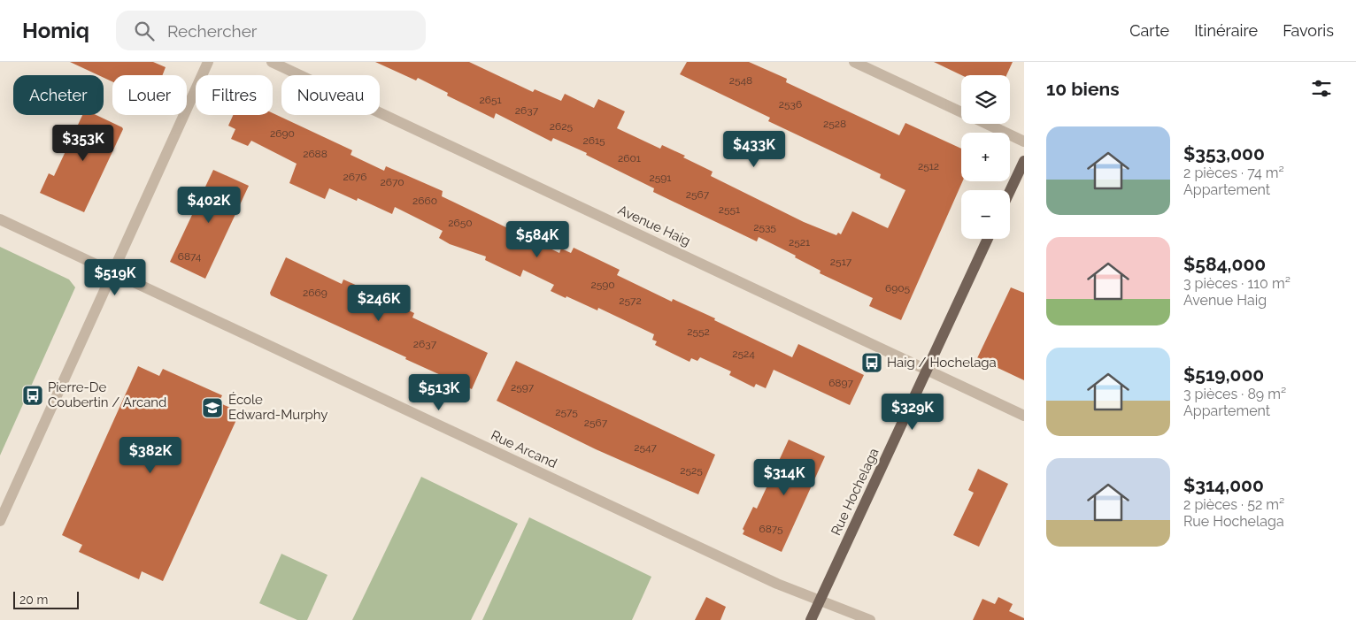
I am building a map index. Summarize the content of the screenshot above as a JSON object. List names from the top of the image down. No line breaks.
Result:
{"streets":{"main road":["Rue Hochelaga"],"street":["Avenue Haig","Rue Arcand"]},"crossings":[["Avenue Haig","Rue Hochelaga"],["Rue Arcand","Rue Hochelaga"]],"places":{"bus stop":["Haig / Hochelaga","Pierre-De Coubertin / Arcand"],"school or university":["École Edward-Murphy"]},"house_numbers":["2548","2651","2536","2637","2528","2625","2690","2615","2688","2601","2512","2676","2591","2670","2567","2660","2551","2650","2535","2521","6874","2517","2590","6905","2669","2572","2552","2637","2524","6897","2597","2575","2567","2547","2525","6875"],"scale_bar":"20 m","page":{"header":"Homiq","search":"Rechercher","nav":["Carte","Itinéraire","Favoris"],"heading":"10 biens","map_buttons":["+","−"],"chip":["Acheter","Louer","Filtres","Nouveau"],"list":[{"name":"$353,000","note":"2 pièces · 74 m² · Appartement"},{"name":"$584,000","note":"3 pièces · 110 m² · Avenue Haig"},{"name":"$519,000","note":"3 pièces · 89 m² · Appartement"},{"name":"$314,000","note":"2 pièces · 52 m² · Rue Hochelaga"}],"price":["$353K","$433K","$402K","$584K","$519K","$246K","$513K","$329K","$382K","$314K"],"scale":"20 m"}}
